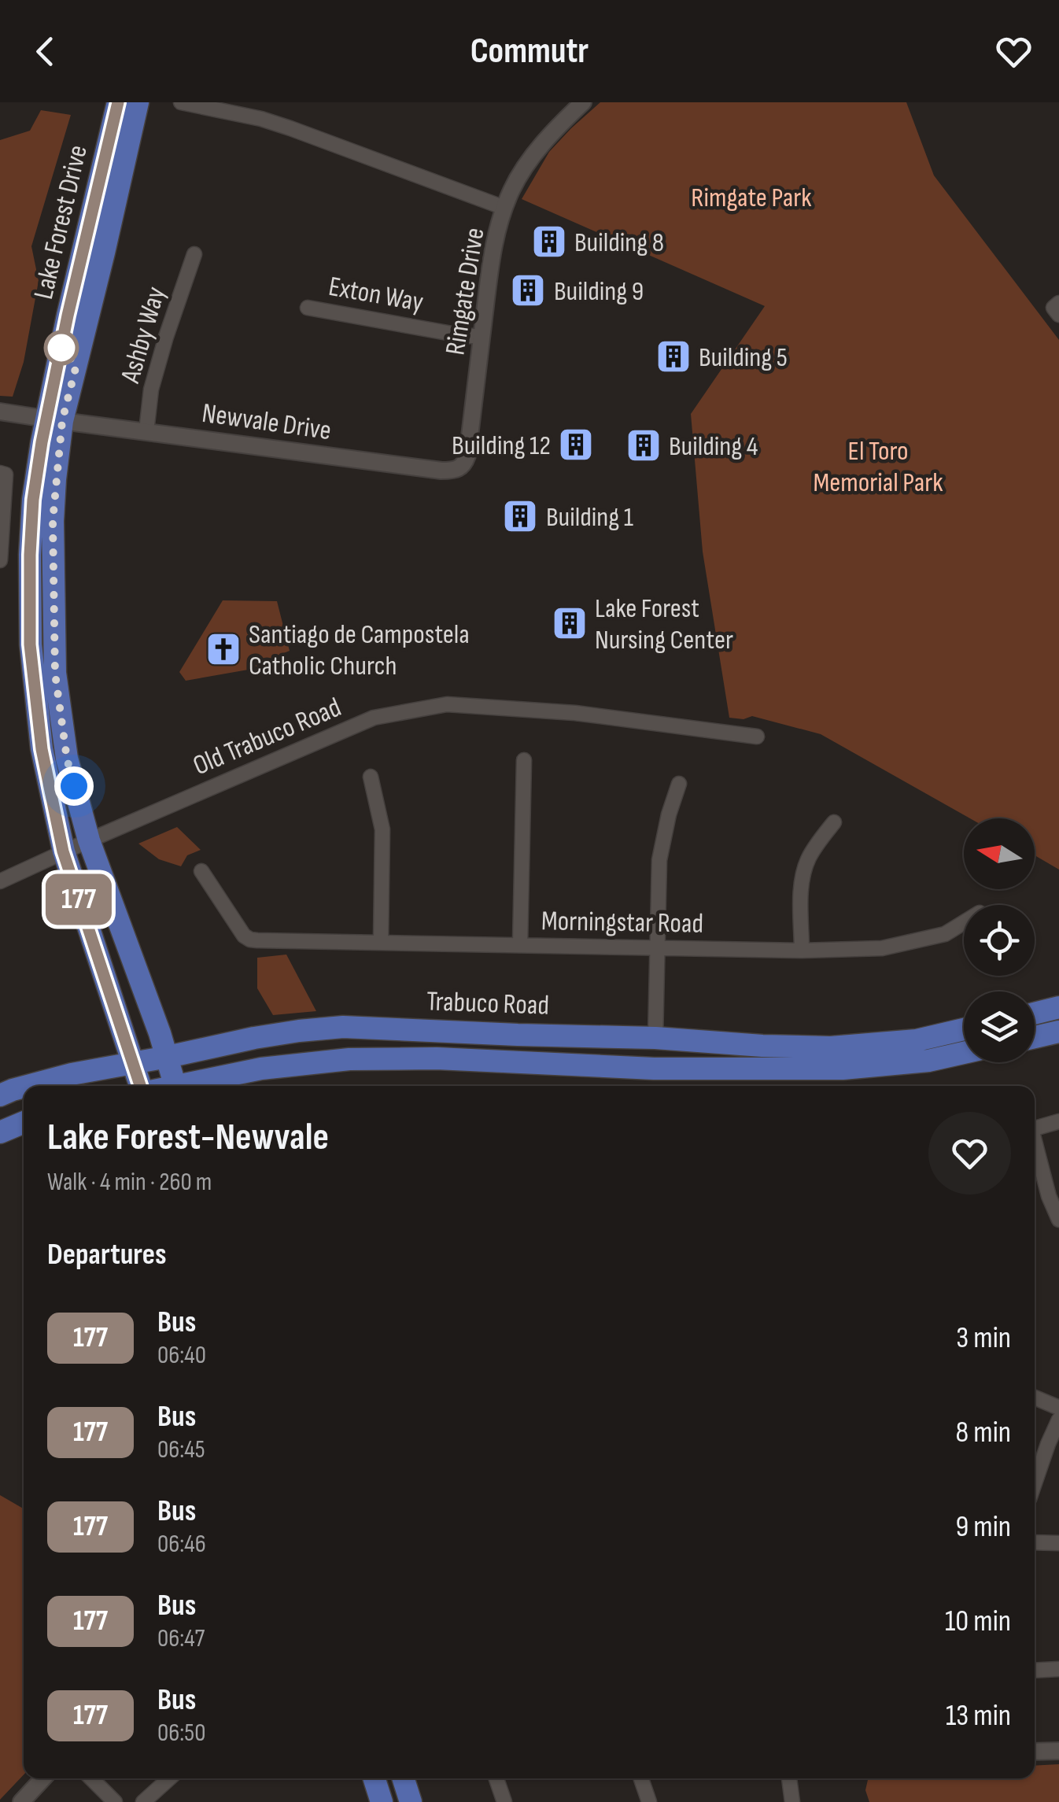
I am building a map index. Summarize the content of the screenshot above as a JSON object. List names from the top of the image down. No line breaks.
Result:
{"streets":{"main road":["Lake Forest Drive","Trabuco Road"],"street":["Rimgate Drive","Exton Way","Ashby Way","Newvale Drive","Old Trabuco Road","Morningstar Road"]},"crossings":[["Lake Forest Drive","Newvale Drive"],["Lake Forest Drive","Old Trabuco Road"],["Lake Forest Drive","Trabuco Road"],["Rimgate Drive","Exton Way"],["Rimgate Drive","Newvale Drive"],["Ashby Way","Newvale Drive"]],"parks":["Rimgate Park","El Toro Memorial Park"],"places":{"building":["Building 8","Building 9","Building 5","Building 12","Building 4","Building 1","Lake Forest Nursing Center"],"church":["Santiago de Campostela Catholic Church"]},"lines":["bus line 177"],"north":"left","page":{"header":"Commutr","on_map":"177","heading":[["Lake Forest-Newvale","Walk · 4 min · 260 m"],"Departures"],"list":[{"mark":"177","name":"Bus","note":"06:40","value":"3 min"},{"mark":"177","name":"Bus","note":"06:45","value":"8 min"},{"mark":"177","name":"Bus","note":"06:46","value":"9 min"},{"mark":"177","name":"Bus","note":"06:47","value":"10 min"},{"mark":"177","name":"Bus","note":"06:50","value":"13 min"}]}}
